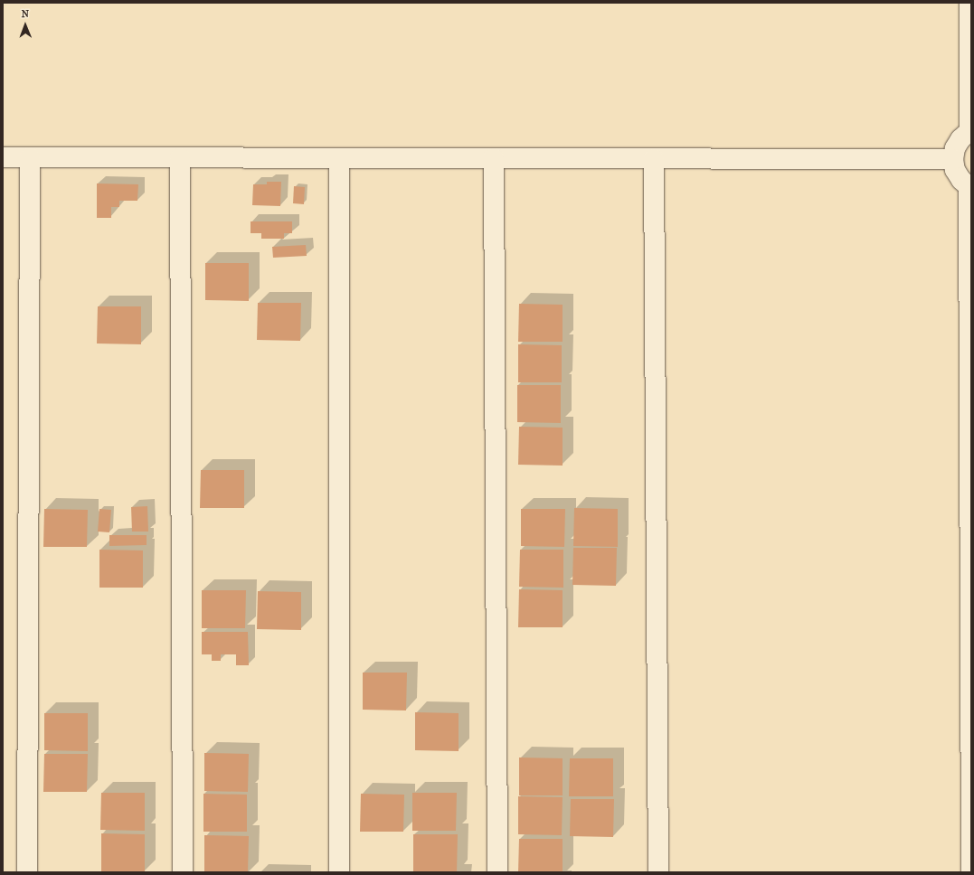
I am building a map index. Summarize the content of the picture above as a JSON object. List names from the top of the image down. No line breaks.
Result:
{"north":"top"}
